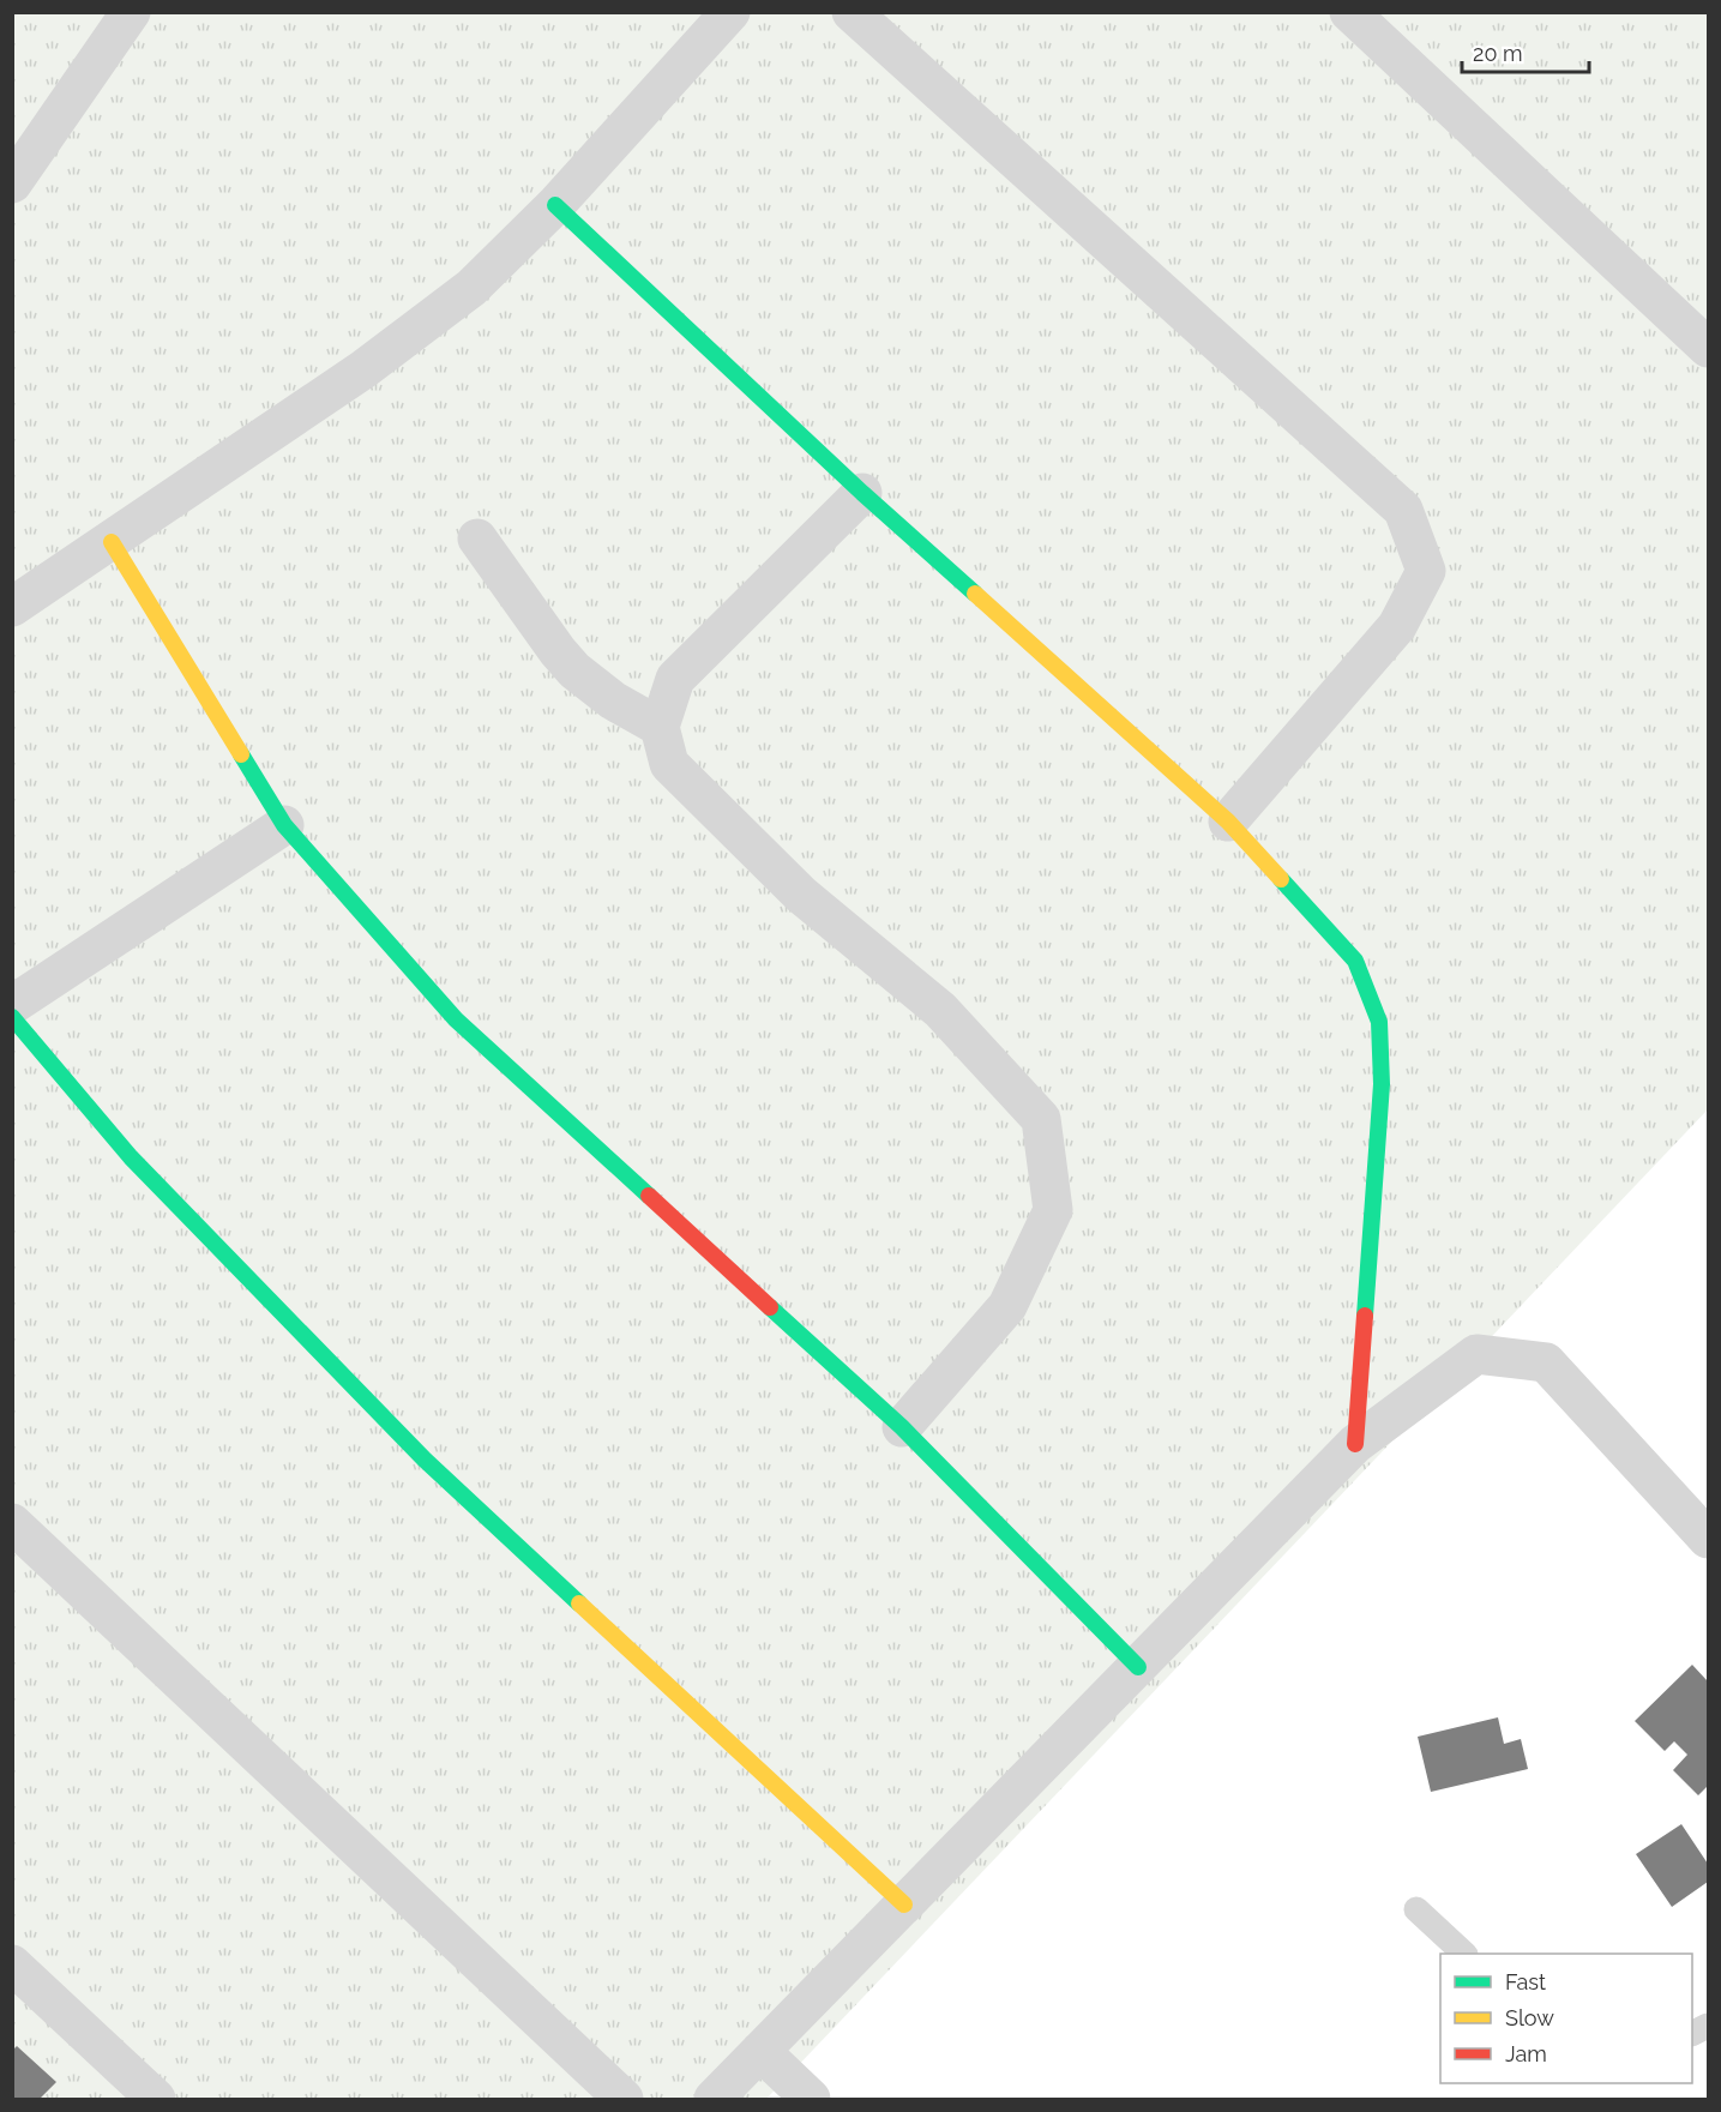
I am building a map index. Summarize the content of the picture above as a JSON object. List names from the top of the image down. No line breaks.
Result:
{"legend":["Fast","Slow","Jam"],"scale_bar":"20 m"}
